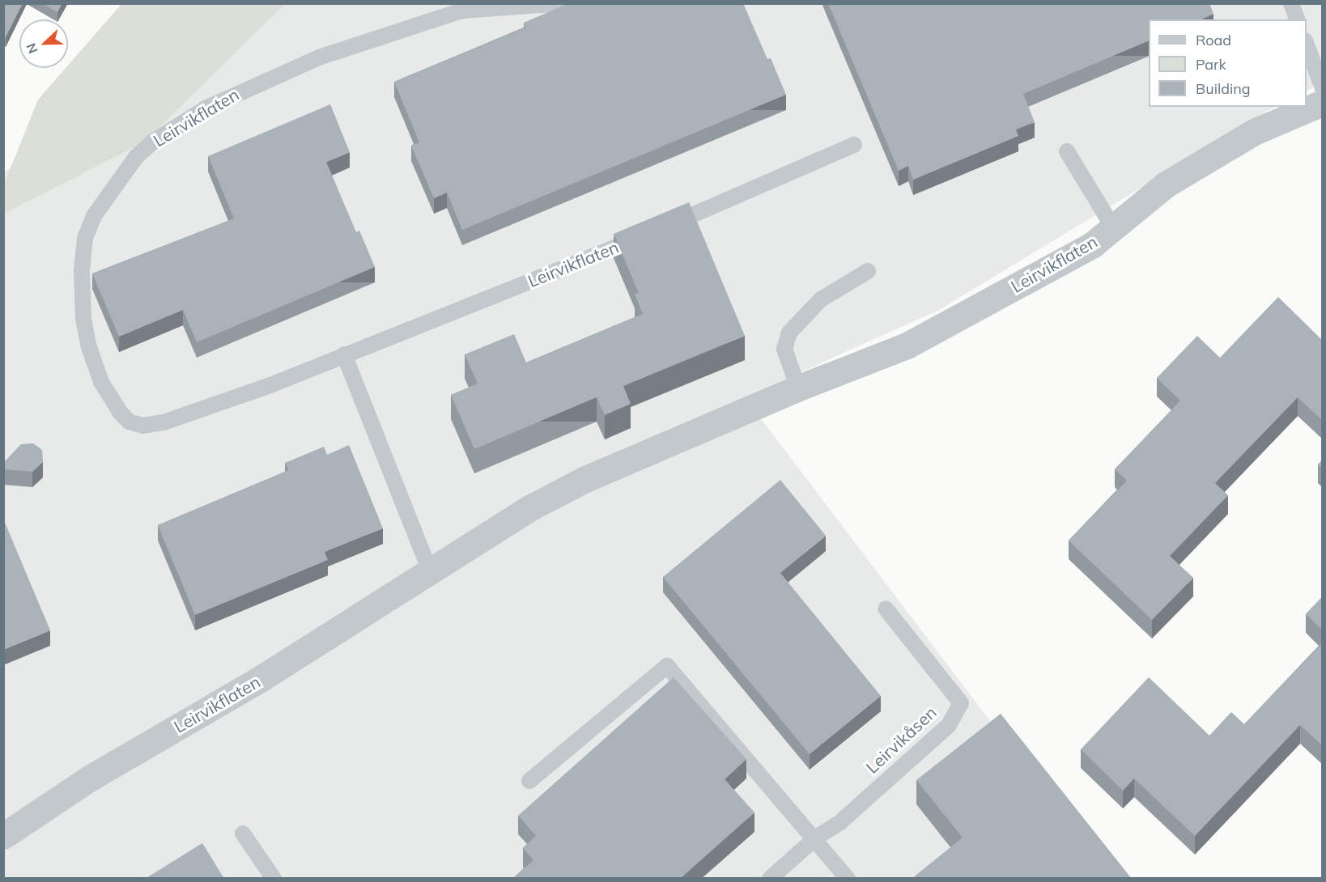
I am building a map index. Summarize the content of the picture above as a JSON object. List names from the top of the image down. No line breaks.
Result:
{"streets":{"street":["Leirvikflaten"],"lane":["Leirvikåsen"]},"legend":["Road","Park","Building"],"north":"left"}
